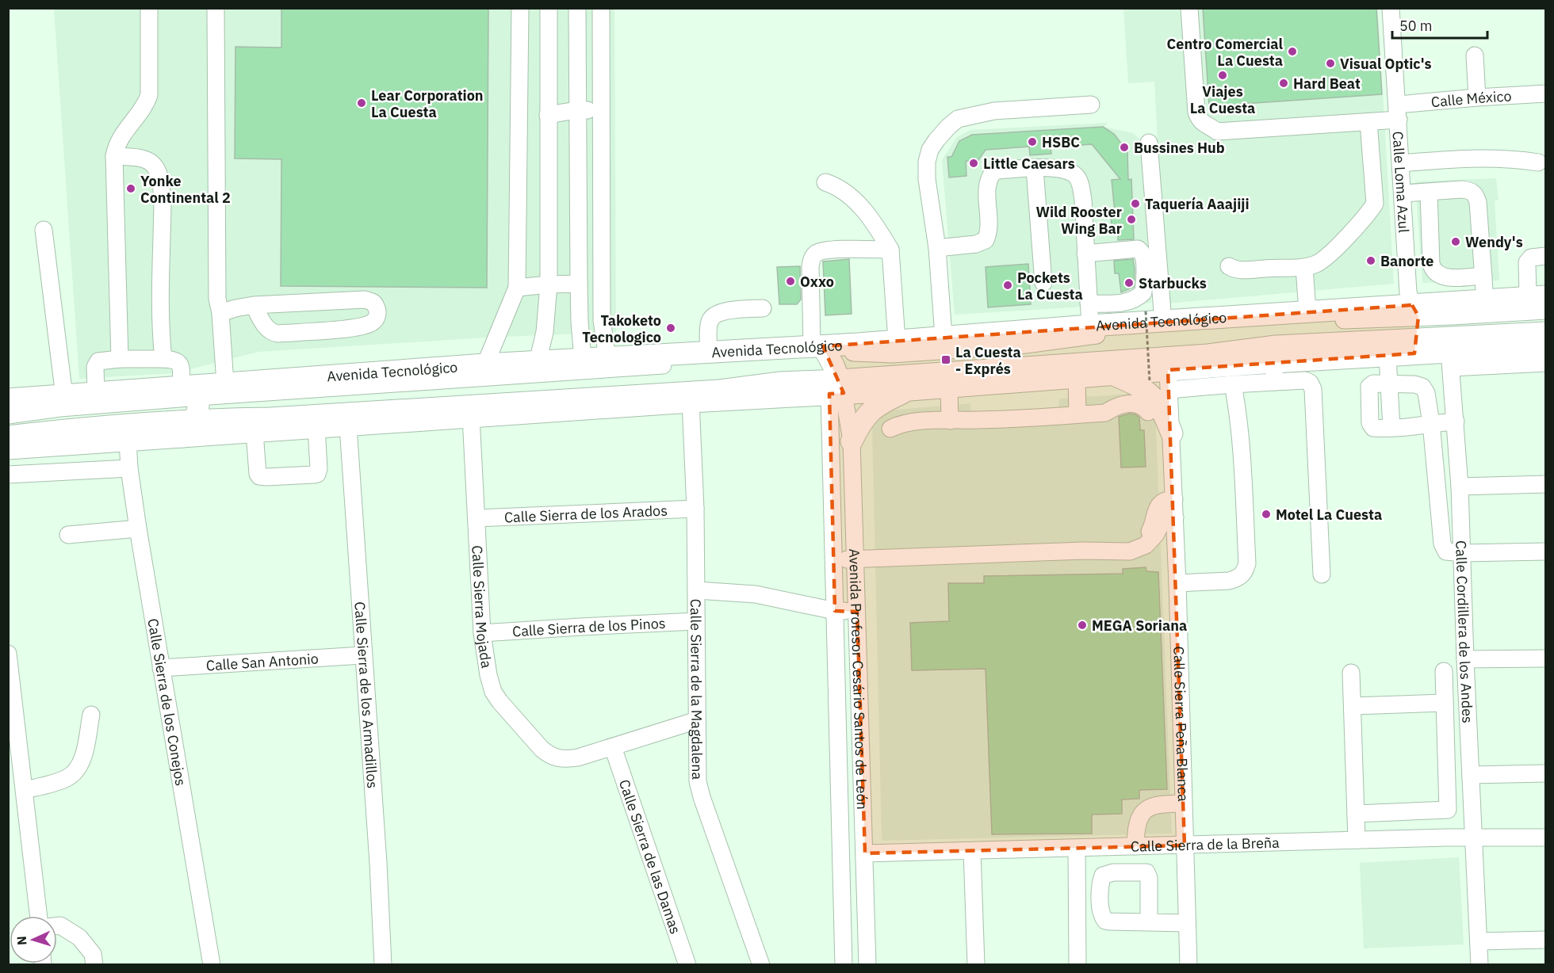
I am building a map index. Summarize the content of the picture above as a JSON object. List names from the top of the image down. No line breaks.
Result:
{"streets":{"main road":["Avenida Tecnológico"],"street":["Calle México","Calle Loma Azul","Calle Sierra de los Arados","Calle Sierra Mojada","Calle Sierra de los Pinos","Calle Cordillera de los Andes","Calle San Antonio","Avenida Profesor Cesário Santos de León","Calle Sierra de la Magdalena","Calle Sierra de los Armadillos","Calle Sierra de los Conejos","Calle Sierra Peña Blanca","Calle Sierra de la Breña","Calle Sierra de las Damas"]},"crossings":[["Calle México","Calle Loma Azul"],["Calle Loma Azul","Avenida Tecnológico"],["Avenida Tecnológico","Calle Cordillera de los Andes"],["Calle Sierra de los Arados","Calle Sierra Mojada"],["Calle Sierra de los Arados","Calle Sierra de la Magdalena"],["Calle Sierra Mojada","Calle Sierra de los Pinos"],["Calle Sierra Mojada","Calle Sierra de las Damas"],["Calle Sierra de los Pinos","Calle Sierra de la Magdalena"],["Calle Cordillera de los Andes","Calle Sierra de la Breña"],["Calle San Antonio","Calle Sierra de los Armadillos"],["Calle San Antonio","Calle Sierra de los Conejos"],["Avenida Profesor Cesário Santos de León","Calle Sierra de la Breña"],["Calle Sierra Peña Blanca","Calle Sierra de la Breña"]],"places":{"other":["Centro Comercial La Cuesta","Visual Optic's","Viajes La Cuesta","Hard Beat","Lear Corporation La Cuesta","HSBC","Bussines Hub","Little Caesars","Yonke Continental 2","Taquería Aaajiji","Wild Rooster Wing Bar","Wendy's","Banorte","Oxxo","Starbucks","Pockets La Cuesta","Takoketo Tecnologico","Motel La Cuesta","MEGA Soriana"],"transit":["La Cuesta - Exprés"]},"scale_bar":"50 m","north":"left"}
